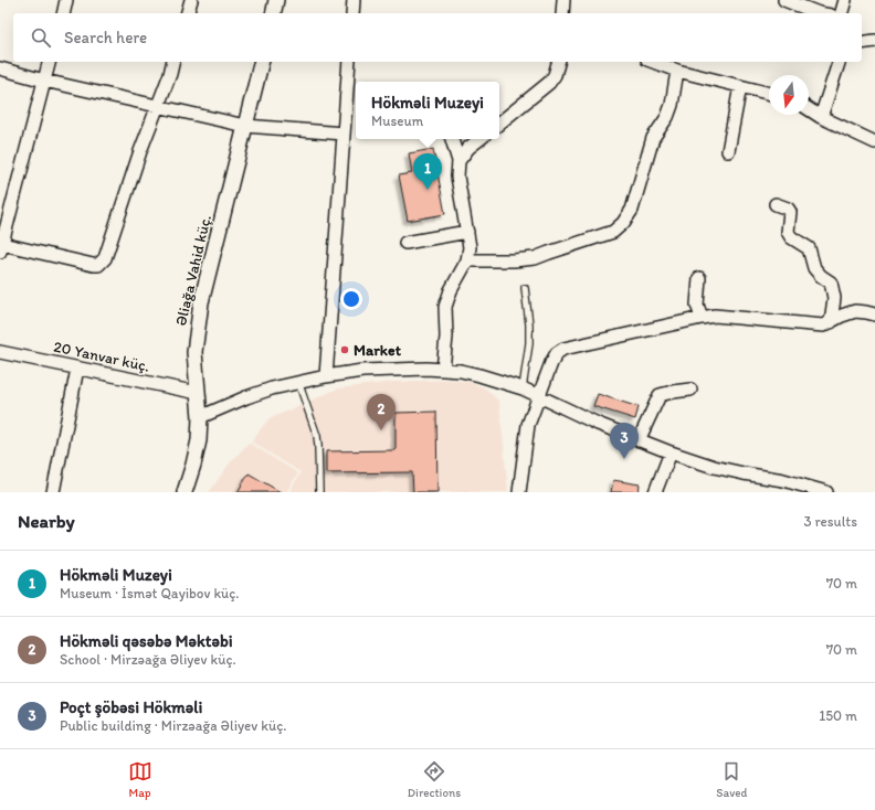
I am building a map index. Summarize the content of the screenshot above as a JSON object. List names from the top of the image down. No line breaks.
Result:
{"streets":{"street":["Əliağa Vahid küç.","20 Yanvar küç."]},"crossings":[["Əliağa Vahid küç.","20 Yanvar küç."]],"places":["Market"],"north":"bottom","page":{"search":"Search here","popup":["Hökməli Muzeyi","Museum"],"pins":["1","2","3"],"heading":["Nearby","3 results"],"list":[{"mark":"1","name":"Hökməli Muzeyi","note":"Museum · İsmət Qayibov küç.","value":"70 m"},{"mark":"2","name":"Hökməli qəsəbə Məktəbi","note":"School · Mirzəağa Əliyev küç.","value":"70 m"},{"mark":"3","name":"Poçt şöbəsi Hökməli","note":"Public building · Mirzəağa Əliyev küç.","value":"150 m"}],"nav":["Map","Directions","Saved"]}}
